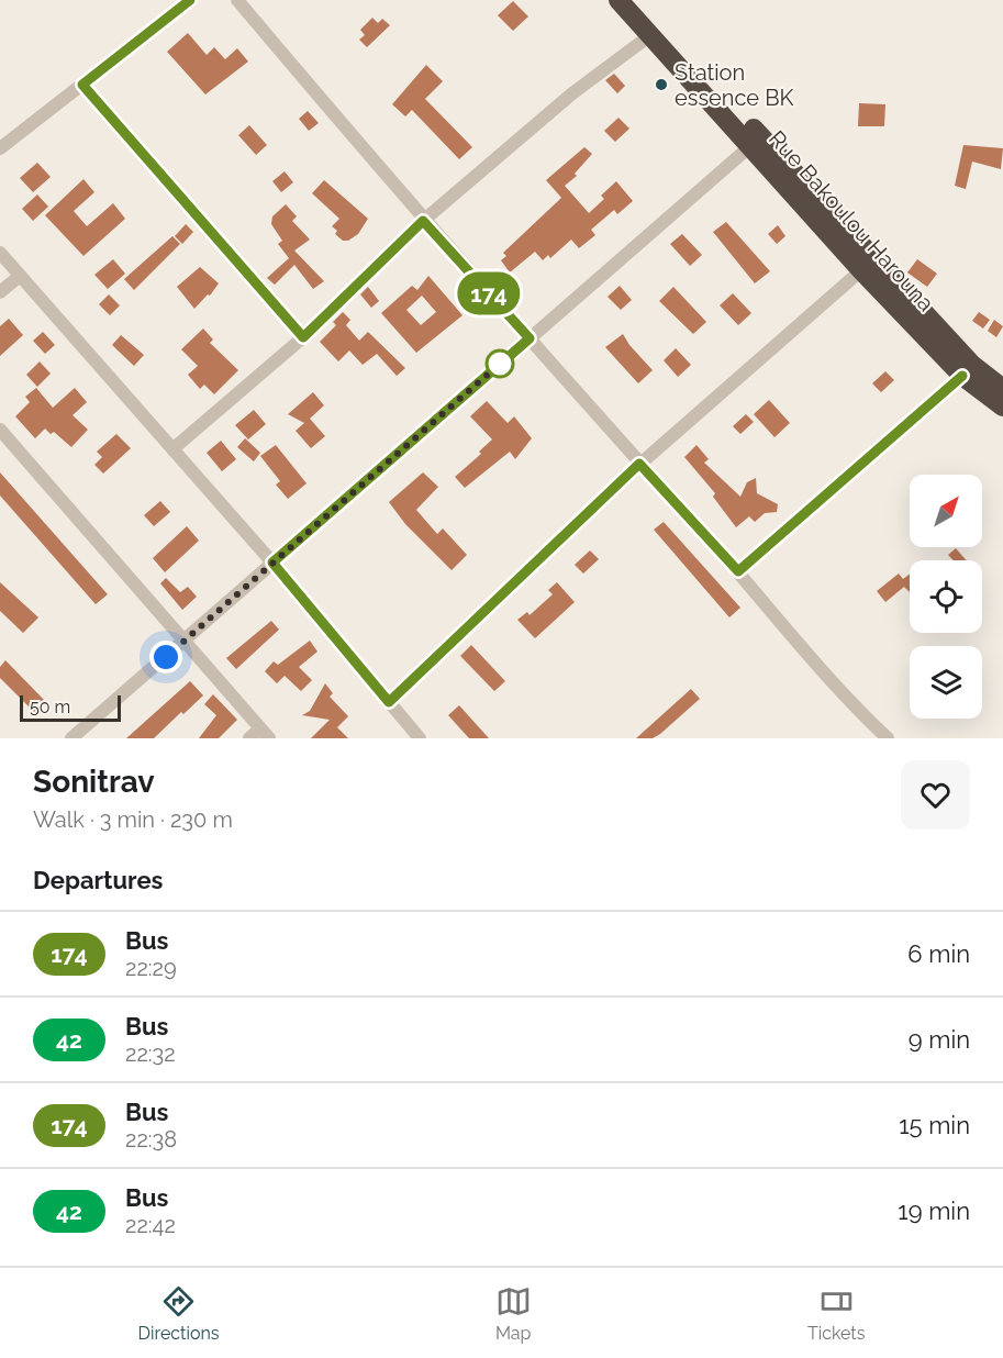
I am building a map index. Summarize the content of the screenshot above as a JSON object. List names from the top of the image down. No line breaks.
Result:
{"streets":{"highway":["Rue Bakoulou Harouna"]},"places":["Station essence BK"],"lines":["bus line 174"],"scale_bar":"50 m","north":"top right","page":{"on_map":"174","scale":"50 m","heading":[["Sonitrav","Walk · 3 min · 230 m"],"Departures"],"list":[{"mark":"174","name":"Bus","note":"22:29","value":"6 min"},{"mark":"42","name":"Bus","note":"22:32","value":"9 min"},{"mark":"174","name":"Bus","note":"22:38","value":"15 min"},{"mark":"42","name":"Bus","note":"22:42","value":"19 min"}],"tabs":["Directions","Map","Tickets"]}}
